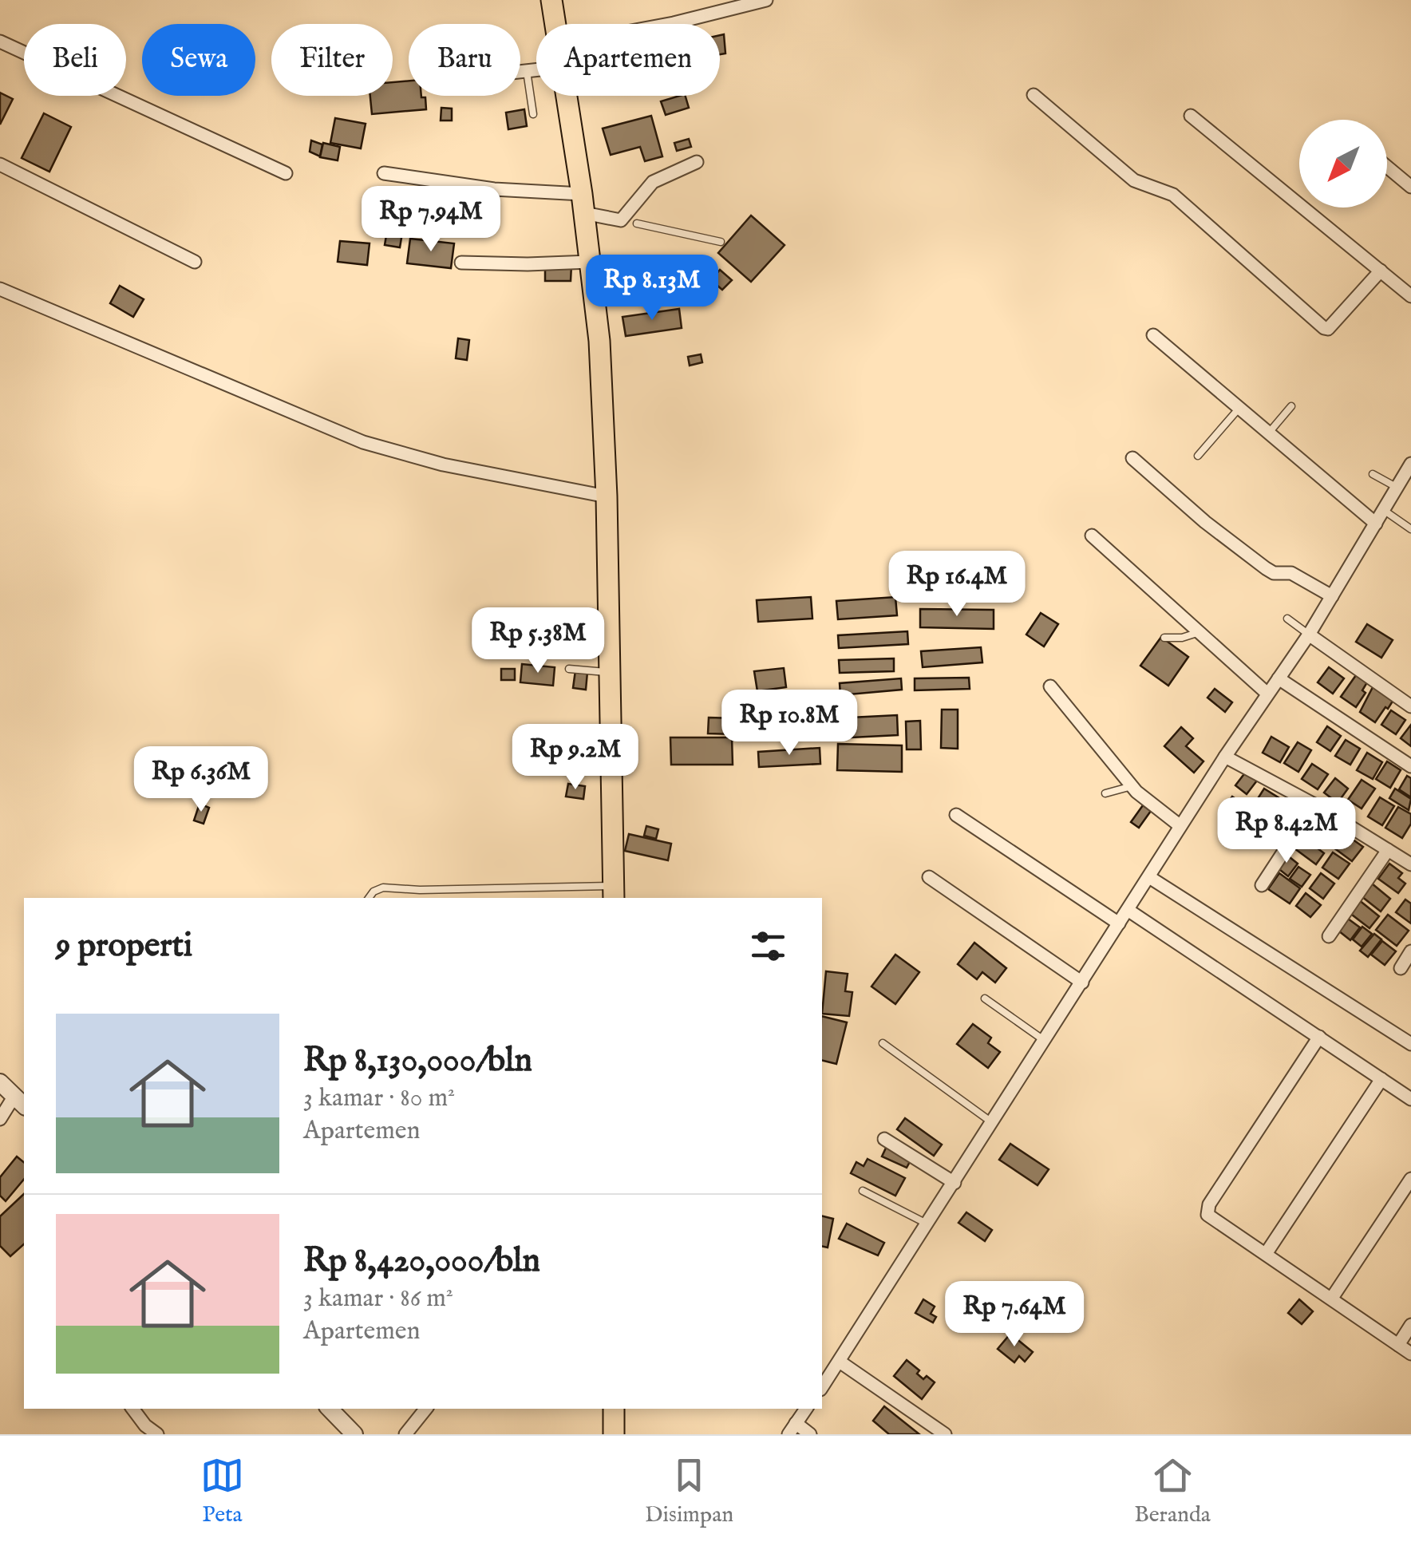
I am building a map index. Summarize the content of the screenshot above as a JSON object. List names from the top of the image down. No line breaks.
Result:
{"north":"bottom left","page":{"chip":["Beli","Sewa","Filter","Baru","Apartemen"],"price":["Rp 7.94M","Rp 8.13M","Rp 16.4M","Rp 5.38M","Rp 10.8M","Rp 9.2M","Rp 6.36M","Rp 8.42M","Rp 7.64M"],"heading":"9 properti","list":[{"name":"Rp 8,130,000/bln","note":"3 kamar · 80 m² · Apartemen"},{"name":"Rp 8,420,000/bln","note":"3 kamar · 86 m² · Apartemen"}],"tabs":["Peta","Disimpan","Beranda"]}}
